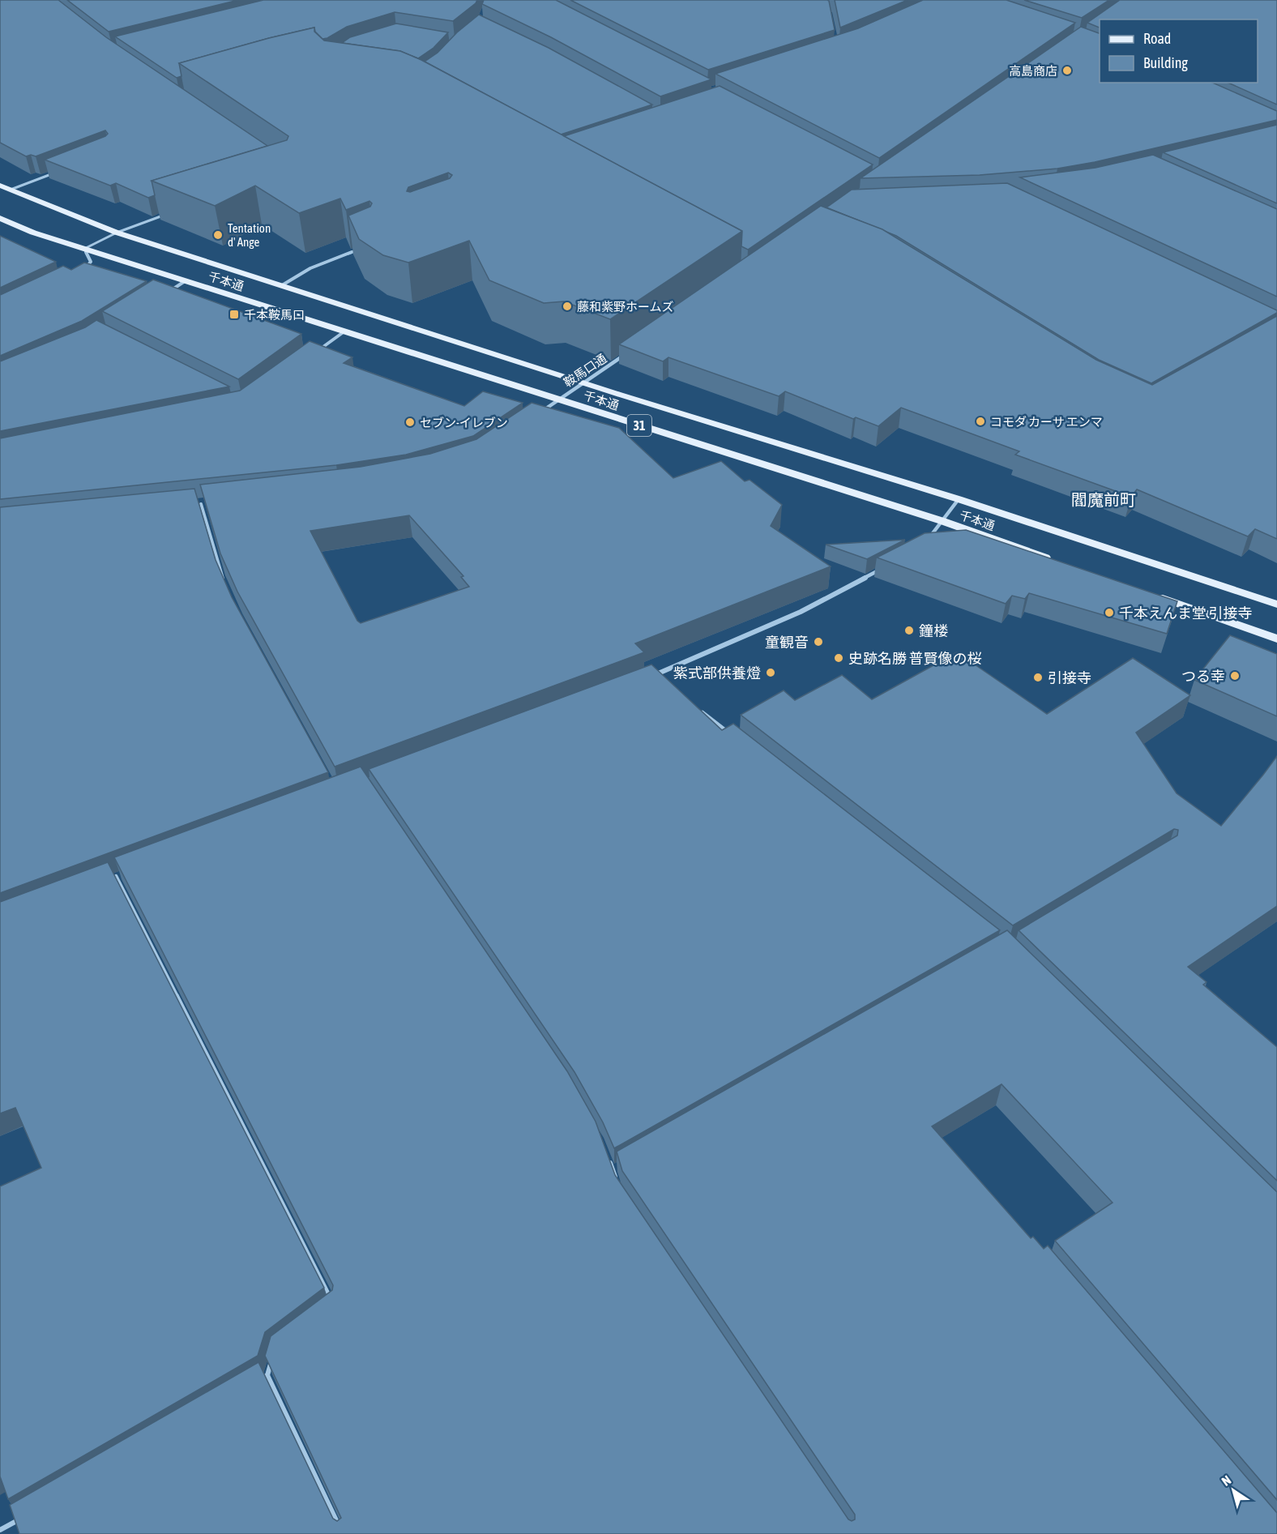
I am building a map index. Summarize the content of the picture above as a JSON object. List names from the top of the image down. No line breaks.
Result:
{"streets":{"main road":["千本通","31"],"street":["鞍馬口通"]},"crossings":[["千本通","鞍馬口通"]],"districts":["閻魔前町"],"places":{"other":["高島商店","Tentation d' Ange","藤和紫野ホームズ","コモダ カーサ エンマ","セブン-イレブン","千本えんま堂 引接寺","鐘楼","童観音","史跡名勝 普賢像の桜","紫式部供養燈","つる幸","引接寺"],"transit":["千本鞍馬口"]},"legend":["Road","Building"],"north":"top left"}
